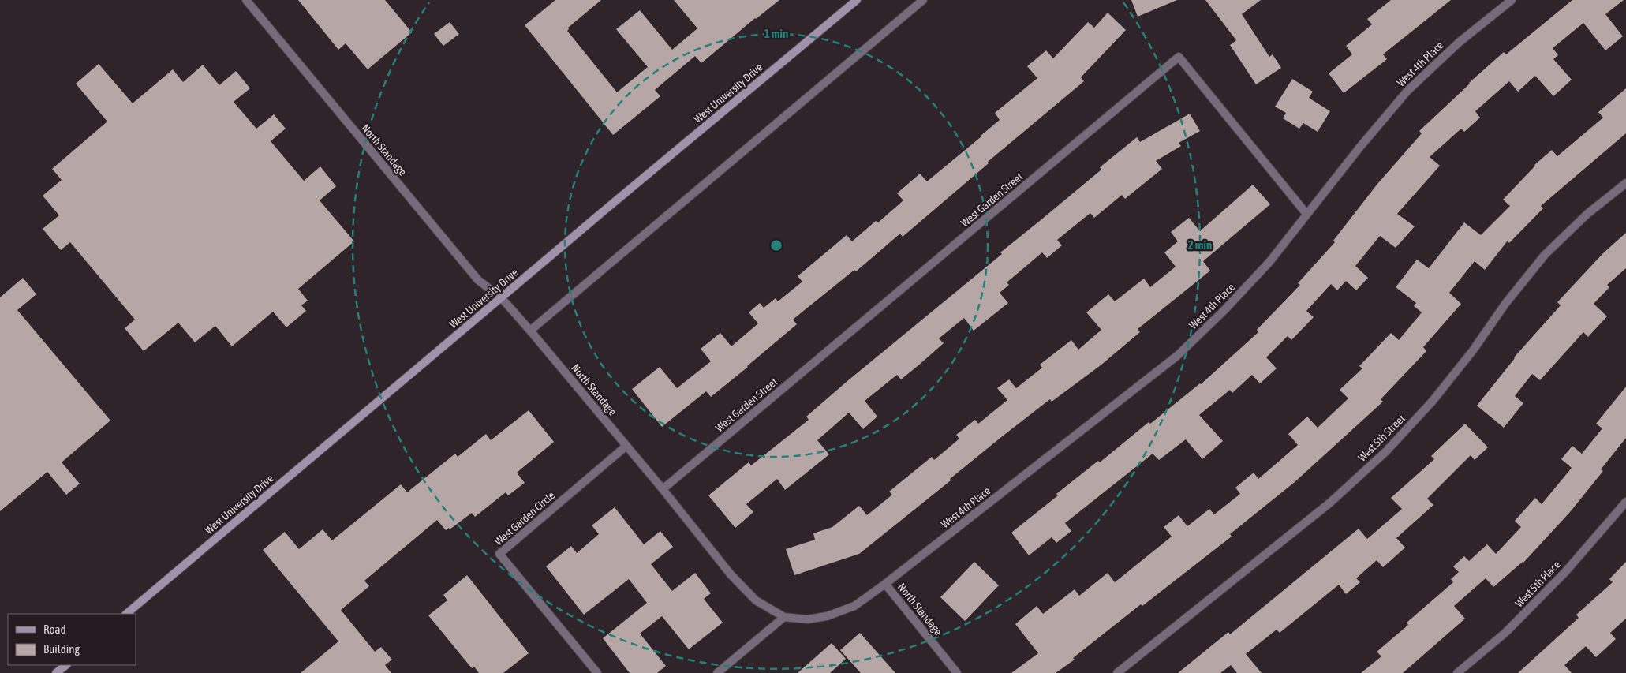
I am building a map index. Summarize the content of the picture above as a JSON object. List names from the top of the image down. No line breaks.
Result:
{"streets":{"main road":["West University Drive"],"street":["West 4th Place","North Standage","West Garden Street","West 5th Street","West Garden Circle","West 5th Place"]},"crossings":[["West 4th Place","North Standage"],["West 4th Place","West Garden Street"],["West University Drive","North Standage"],["North Standage","West Garden Street"],["North Standage","West Garden Circle"]],"legend":["Road","Building"],"rings":["1 min","2 min"]}
